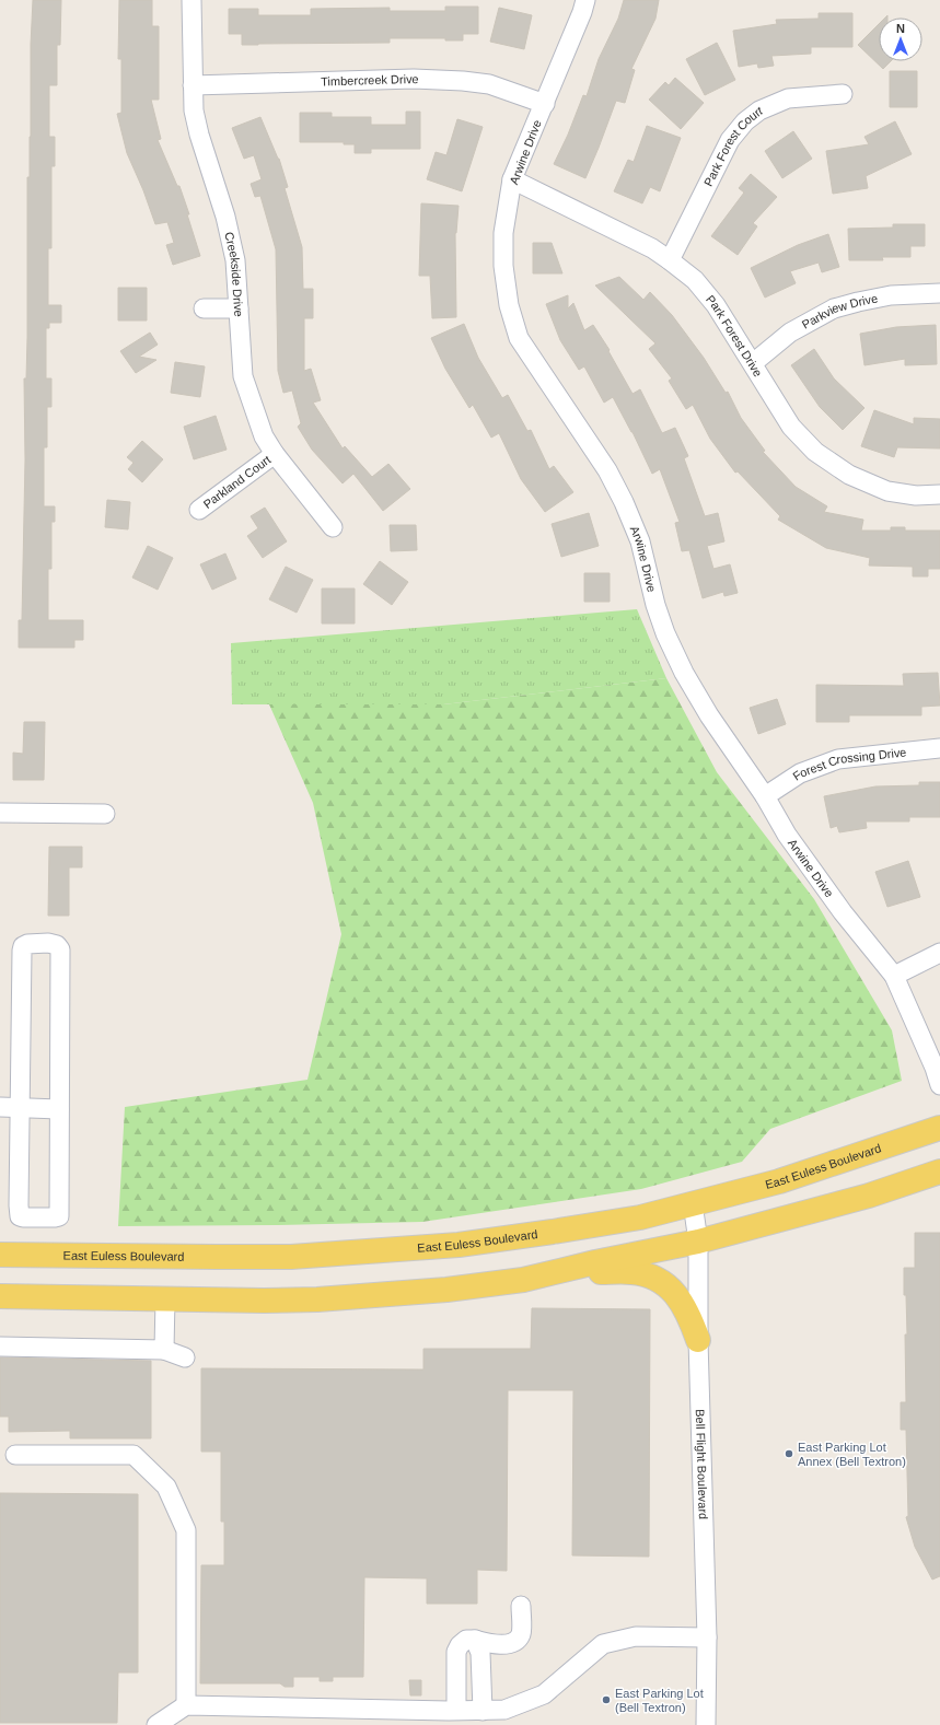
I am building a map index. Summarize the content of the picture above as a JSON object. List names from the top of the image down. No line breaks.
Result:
{"streets":{"main road":["East Euless Boulevard"],"street":["Timbercreek Drive","Park Forest Court","Arwine Drive","Creekside Drive","Parkview Drive","Park Forest Drive","Parkland Court","Forest Crossing Drive","Bell Flight Boulevard"]},"crossings":[["Timbercreek Drive","Arwine Drive"],["Timbercreek Drive","Creekside Drive"],["Park Forest Court","Park Forest Drive"],["Arwine Drive","Park Forest Drive"],["Arwine Drive","Forest Crossing Drive"],["Creekside Drive","Parkland Court"],["Parkview Drive","Park Forest Drive"],["East Euless Boulevard","Bell Flight Boulevard"]],"places":["East Parking Lot Annex (Bell Textron)","East Parking Lot (Bell Textron)"],"north":"top"}
